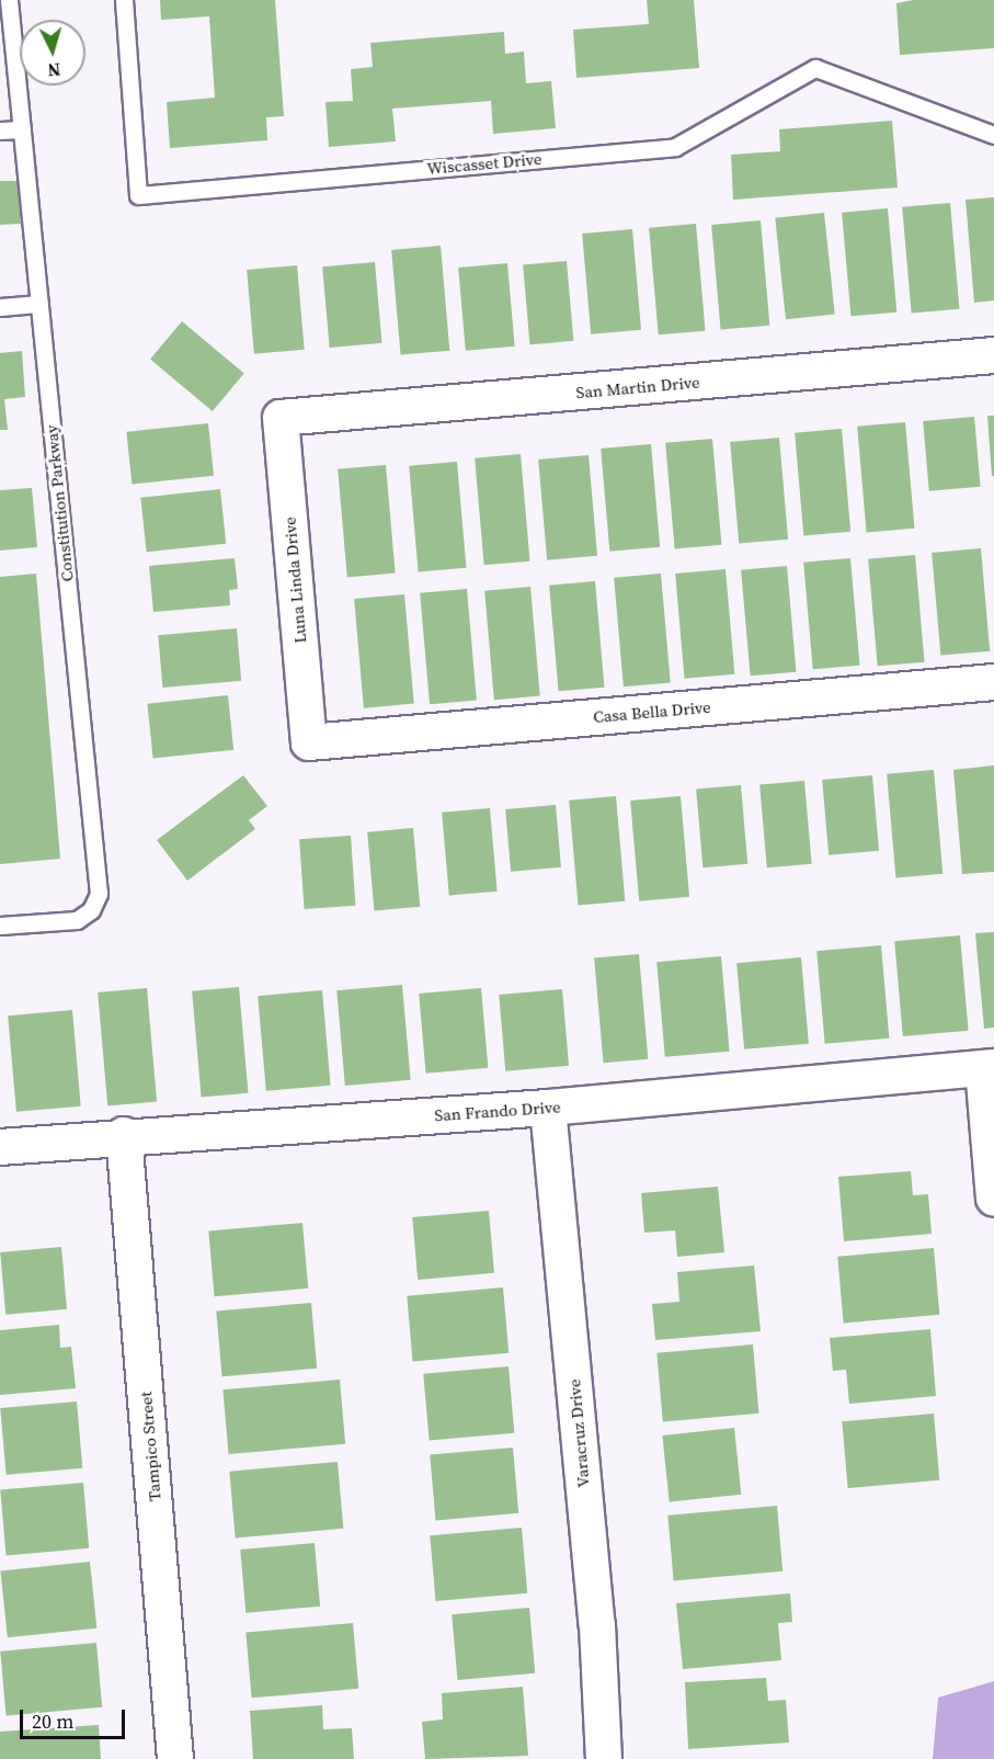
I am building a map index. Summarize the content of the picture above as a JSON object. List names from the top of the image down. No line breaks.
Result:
{"streets":{"street":["San Martin Drive","Luna Linda Drive","Casa Bella Drive","San Frando Drive","Varacruz Drive","Tampico Street"],"lane":["Wiscasset Drive","Constitution Parkway"]},"crossings":[["San Martin Drive","Luna Linda Drive"],["Luna Linda Drive","Casa Bella Drive"],["San Frando Drive","Varacruz Drive"],["San Frando Drive","Tampico Street"]],"scale_bar":"20 m","north":"bottom"}
